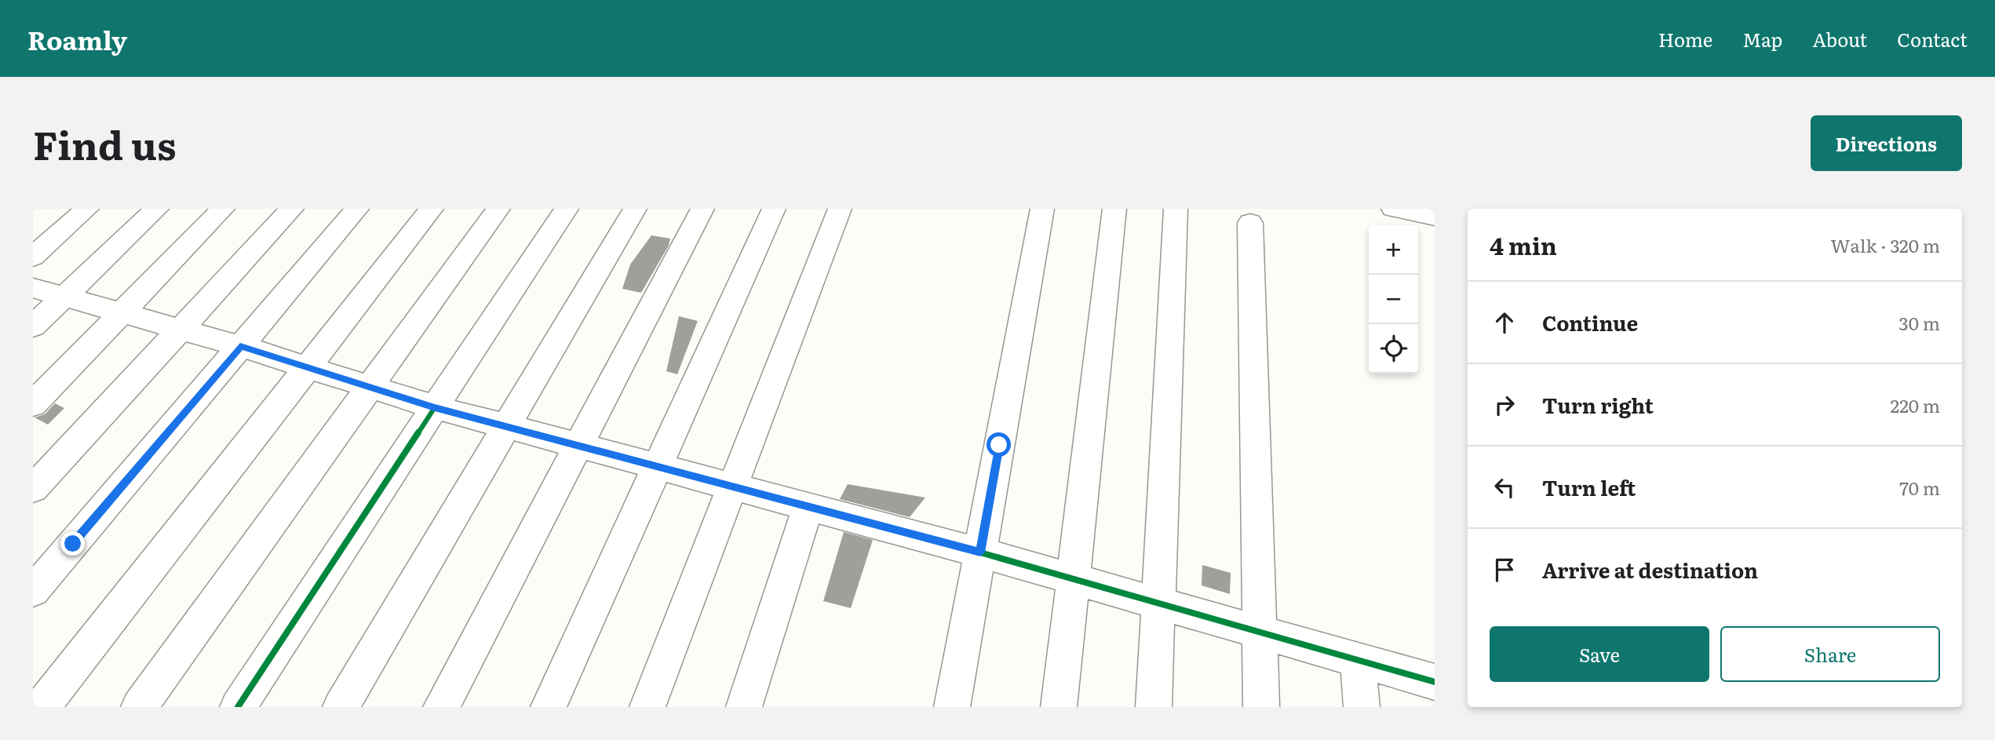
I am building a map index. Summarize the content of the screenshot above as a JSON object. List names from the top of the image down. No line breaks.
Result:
{"page":{"header":"Roamly","nav":["Home","Map","About","Contact"],"title":"Find us","buttons":["Directions",["Save","Share"]],"heading":["4 min","Walk · 320 m"],"map_buttons":["+","−"],"list":[["Continue","30 m"],["Turn right","220 m"],["Turn left","70 m"],"Arrive at destination"]}}
